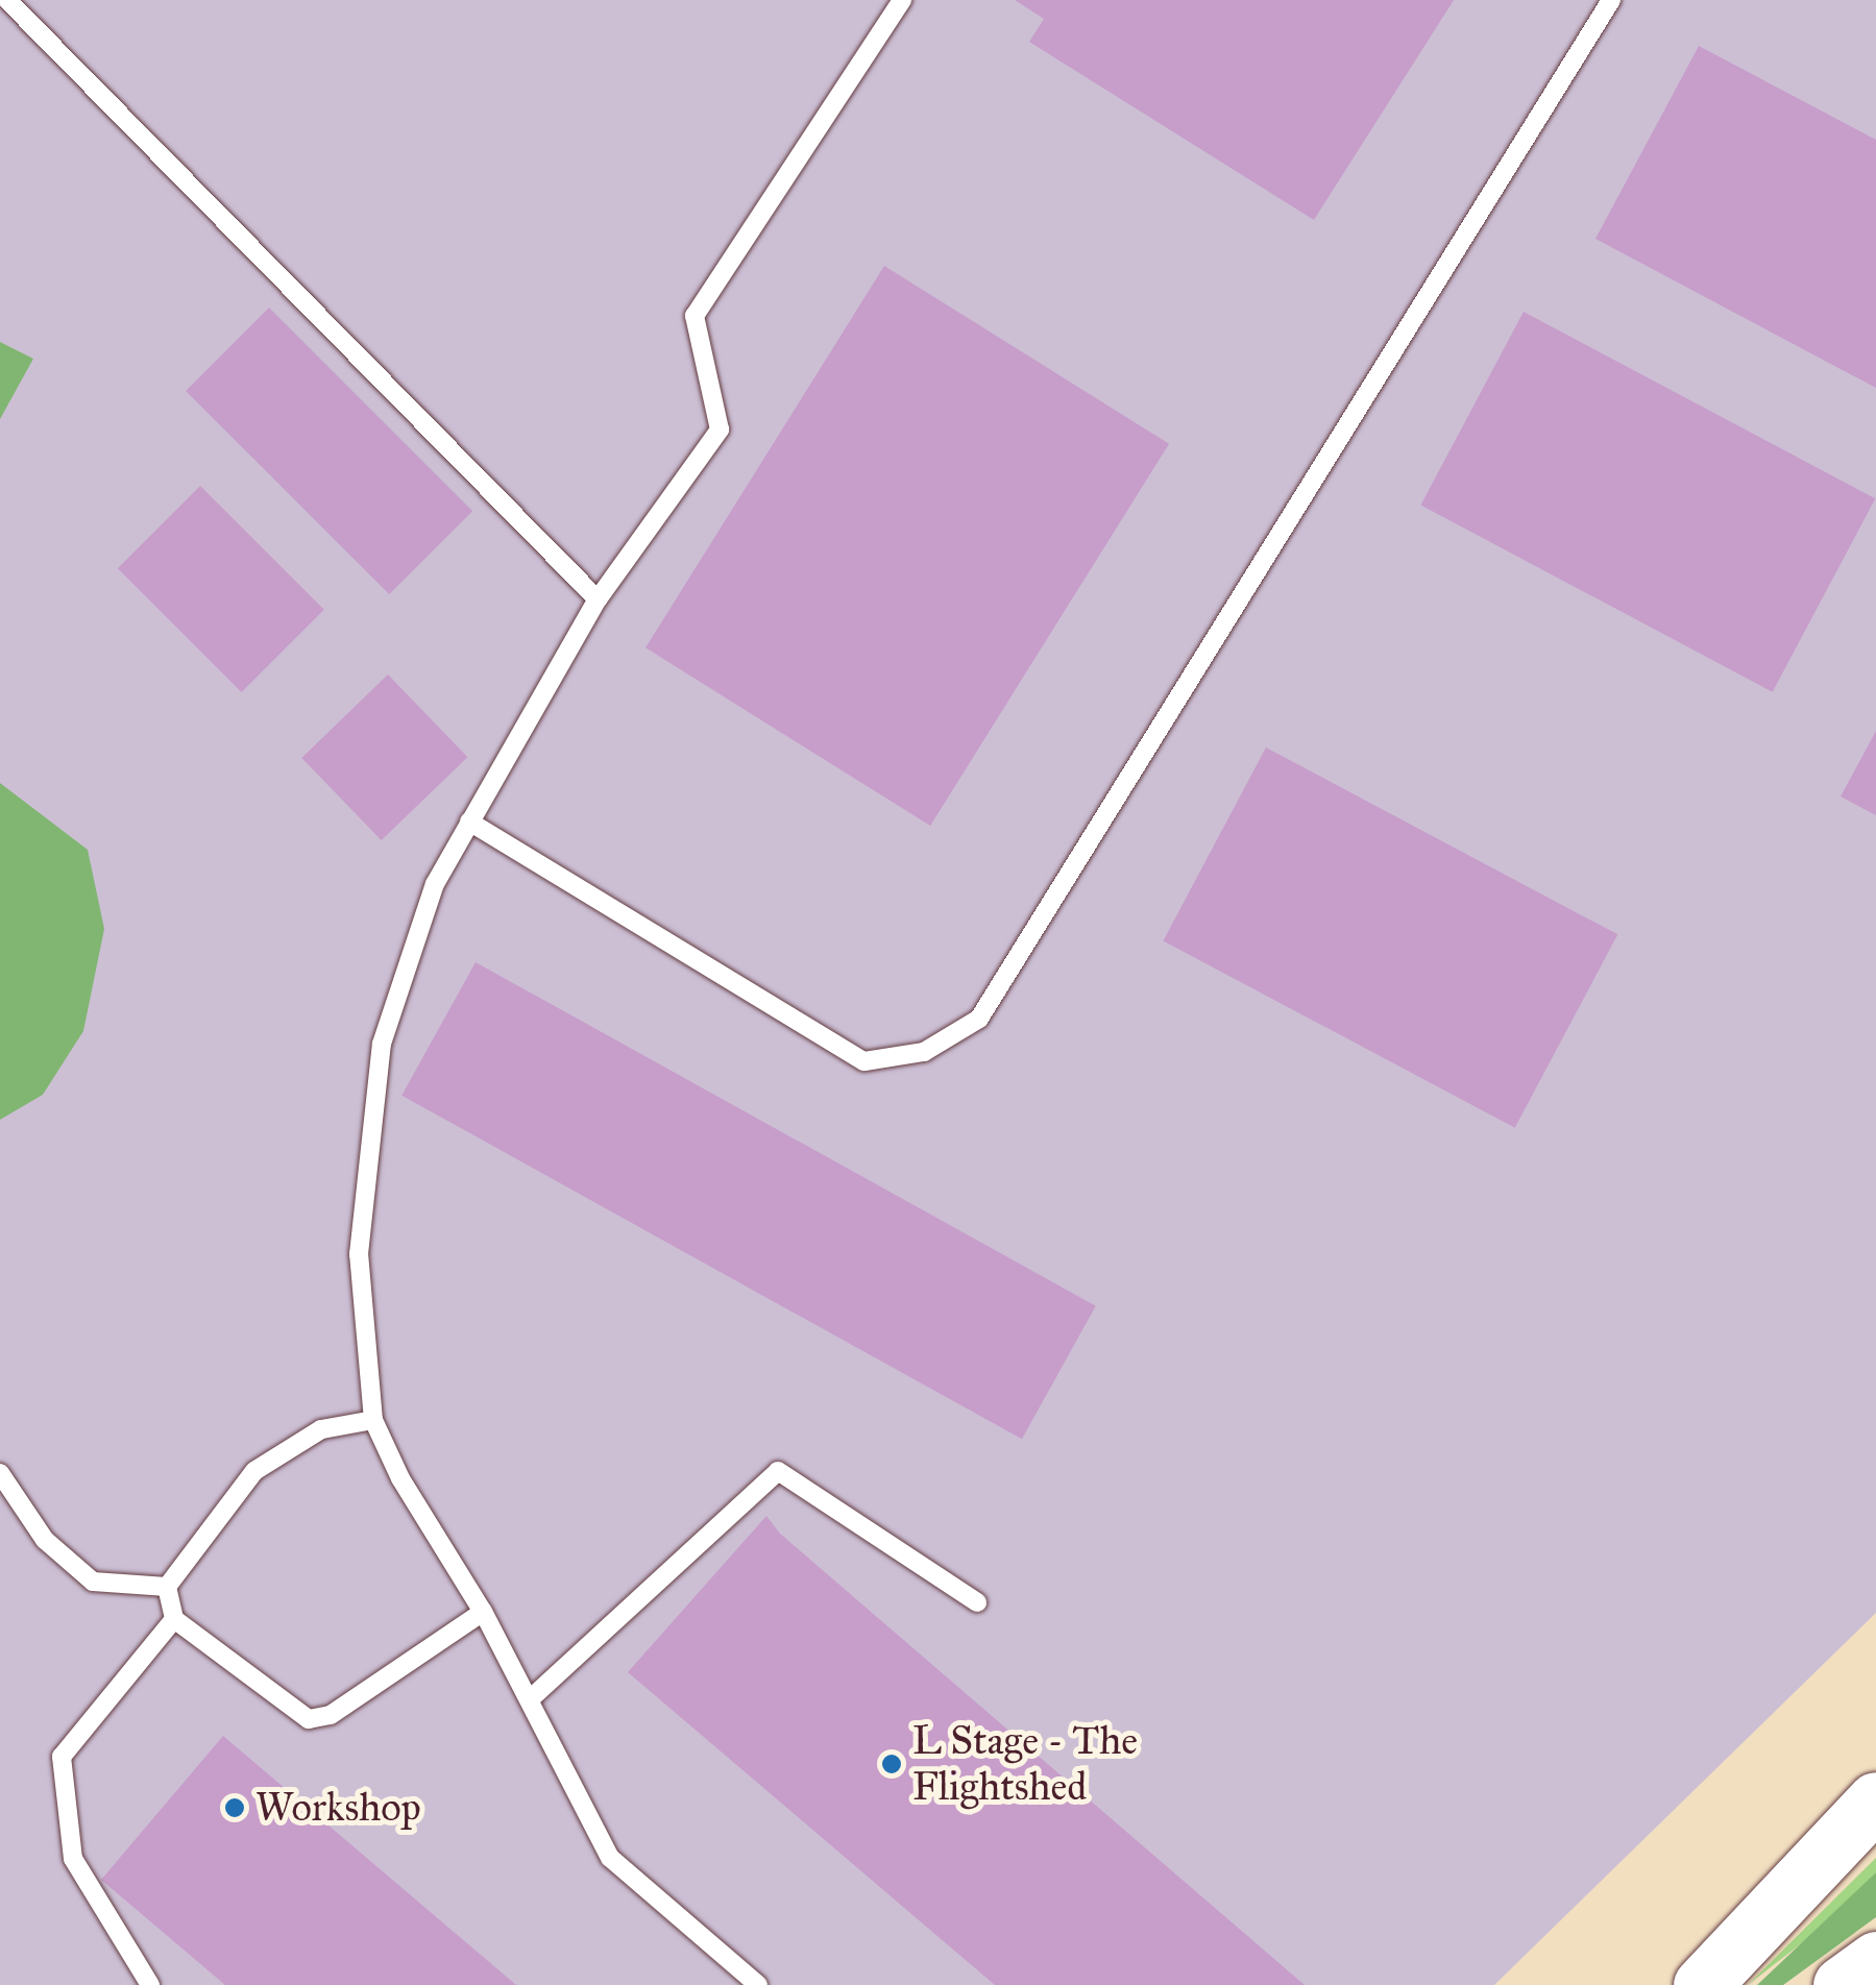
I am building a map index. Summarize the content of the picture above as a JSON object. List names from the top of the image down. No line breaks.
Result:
{"places":["L Stage - The Flightshed","Workshop"]}
